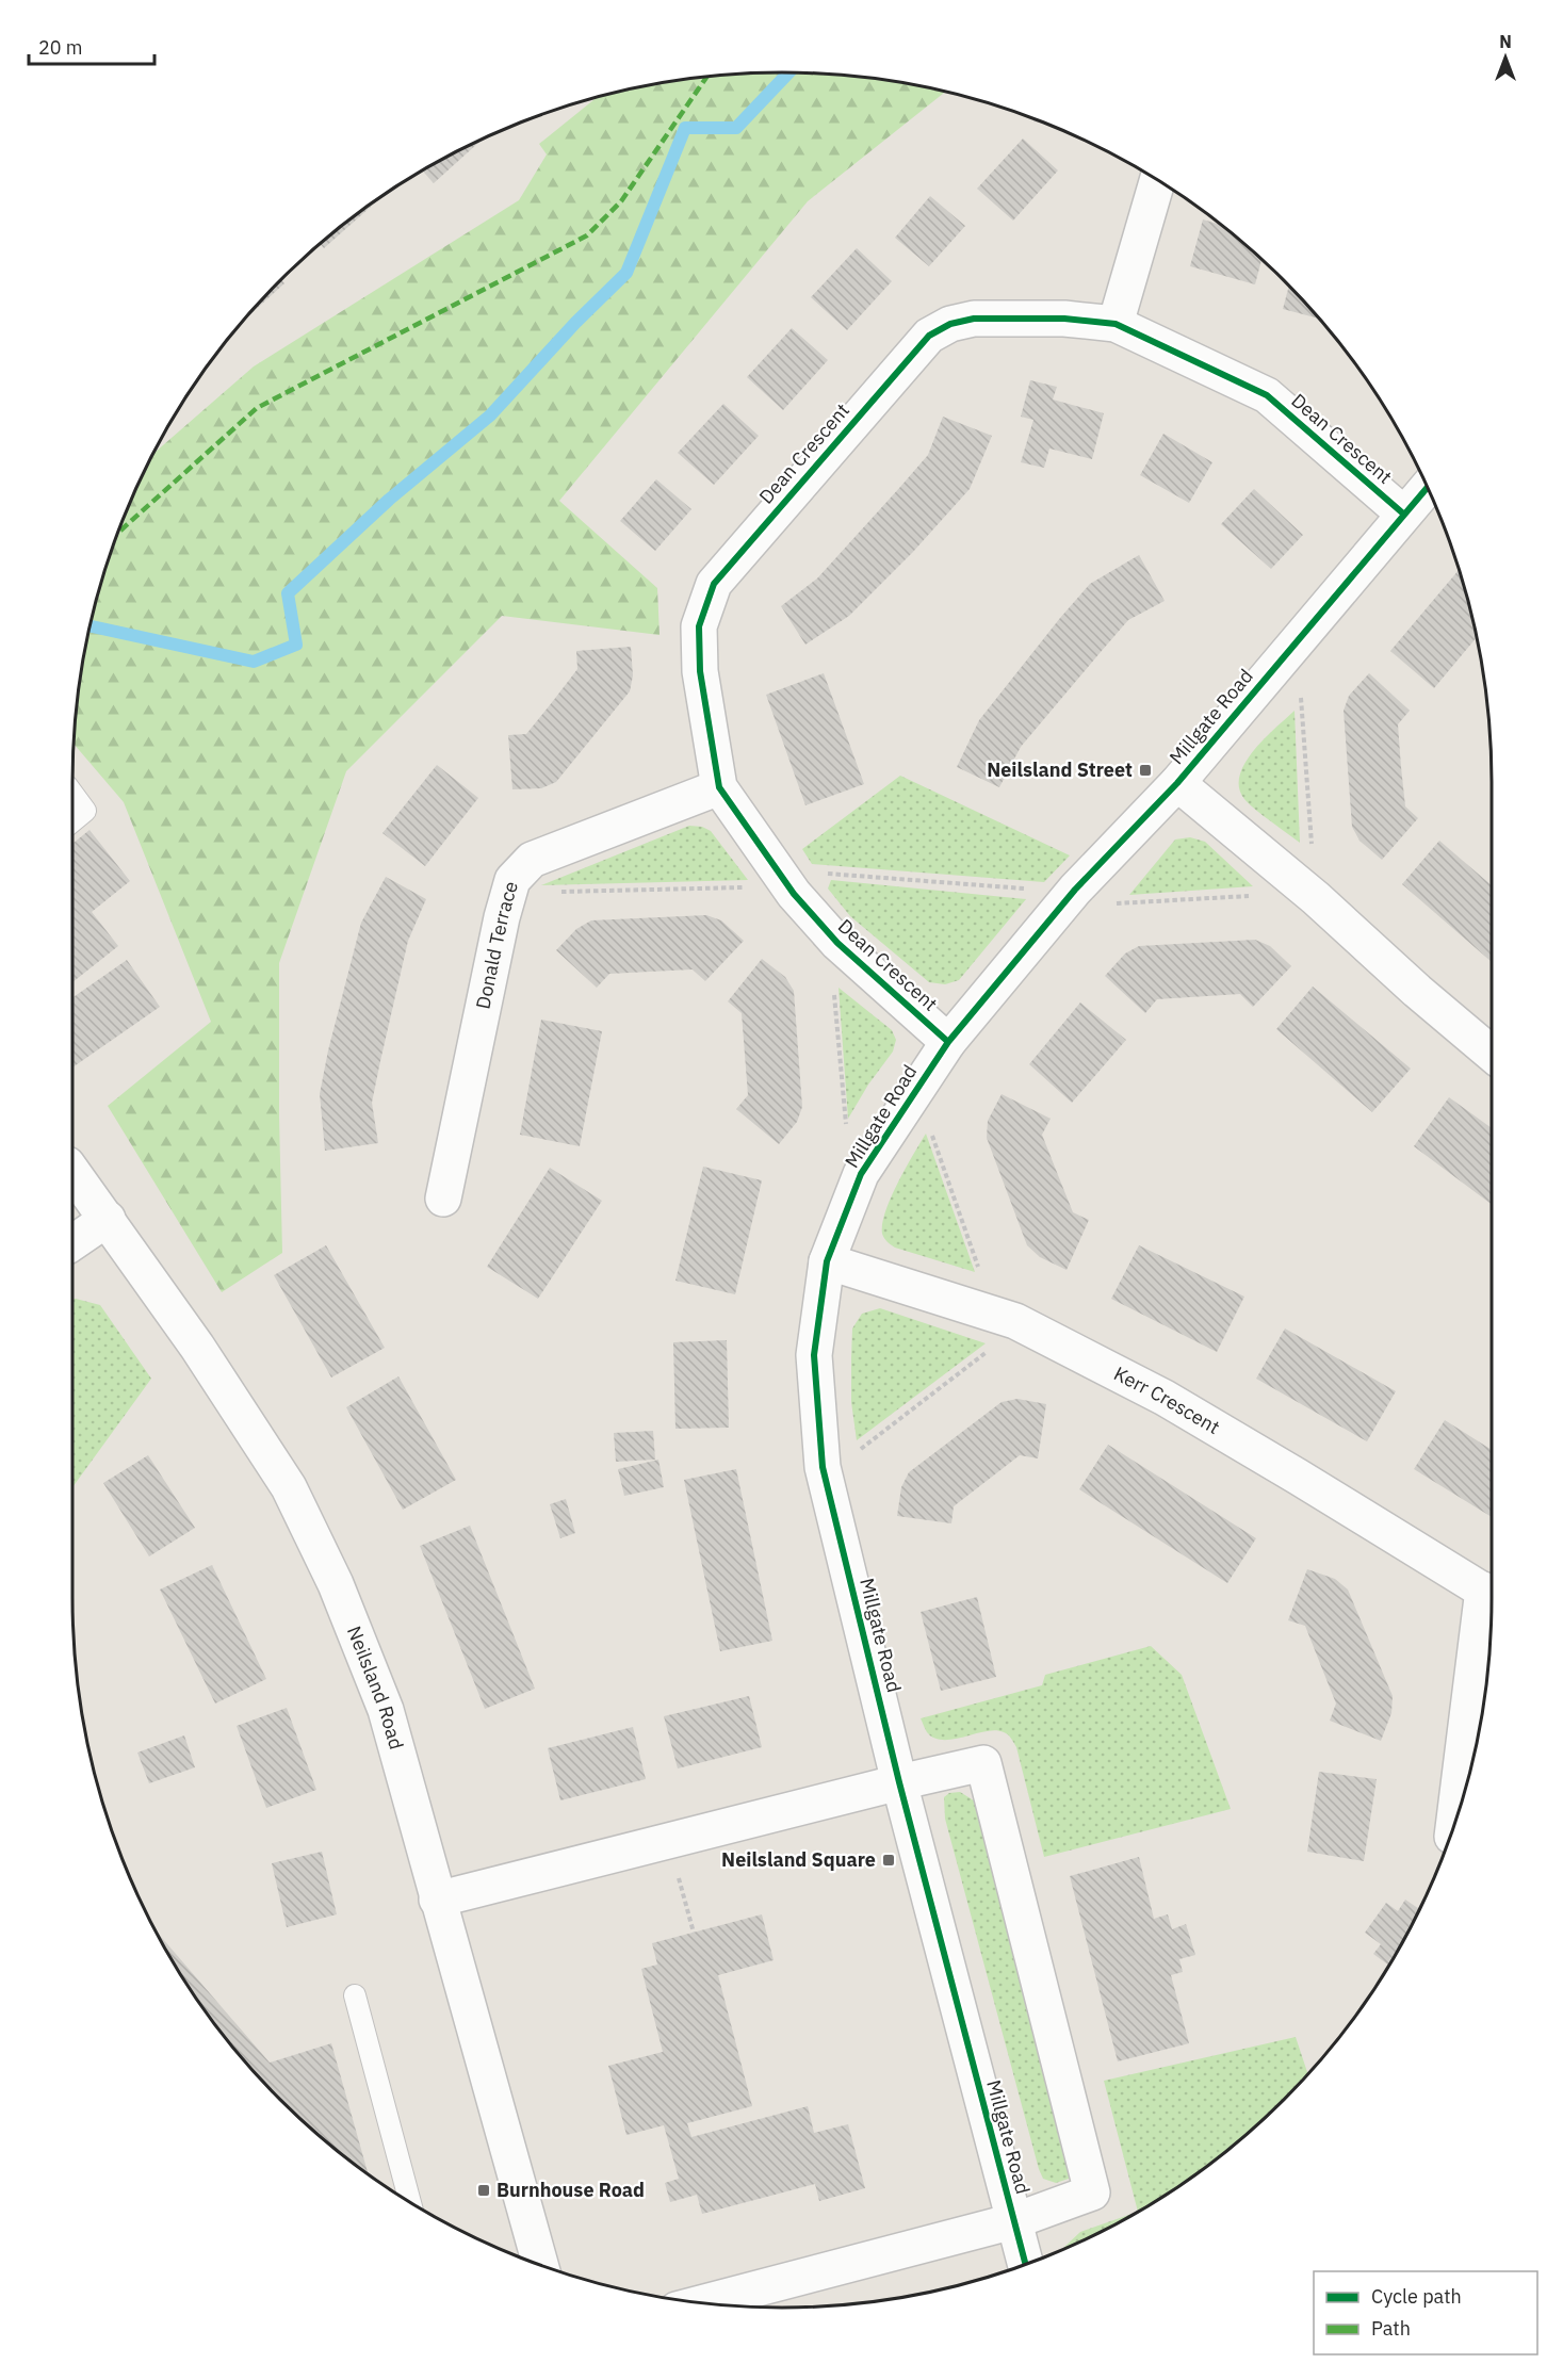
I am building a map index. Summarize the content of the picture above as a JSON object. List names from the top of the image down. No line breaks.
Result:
{"streets":{"street":["Dean Crescent","Millgate Road","Donald Terrace","Kerr Crescent","Neilsland Road"]},"crossings":[["Dean Crescent","Millgate Road"],["Dean Crescent","Donald Terrace"],["Millgate Road","Kerr Crescent"]],"places":{"transit":["Neilsland Street","Neilsland Square","Burnhouse Road"]},"legend":["Cycle path","Path"],"scale_bar":"20 m","north":"top"}
